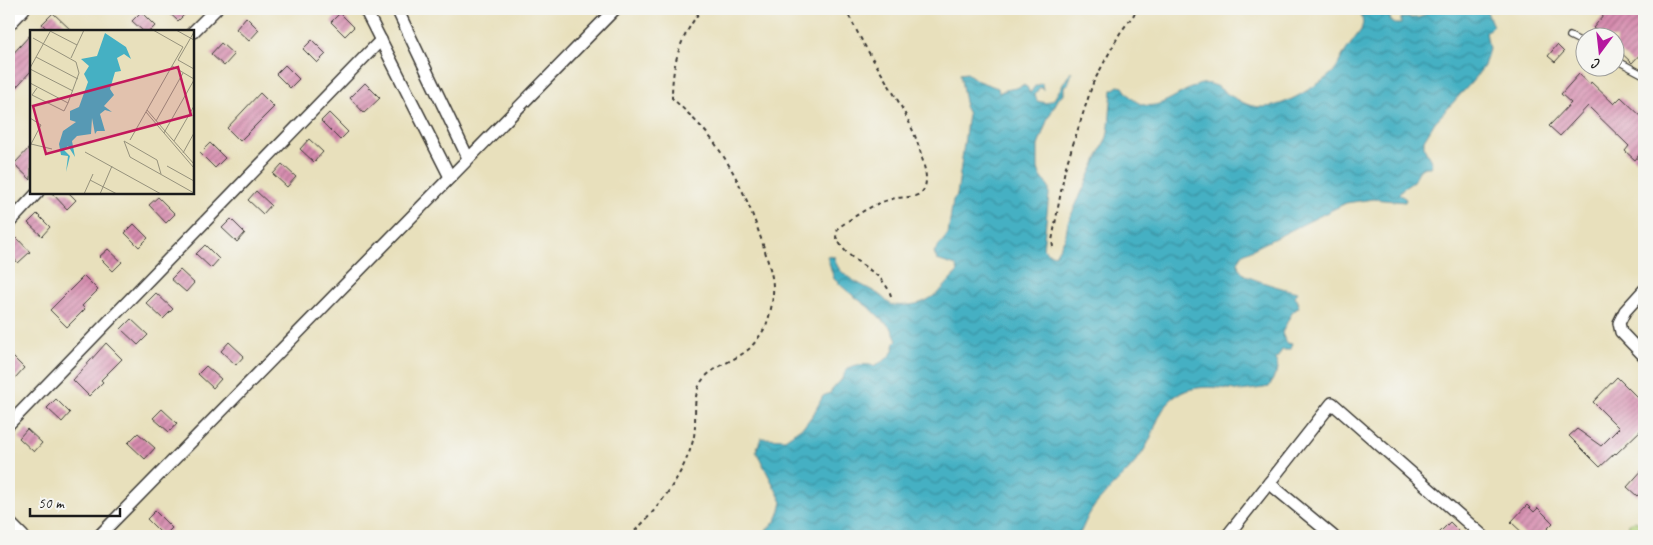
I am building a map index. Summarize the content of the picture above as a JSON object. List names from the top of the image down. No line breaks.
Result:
{"scale_bar":"50 m","north":"bottom"}
